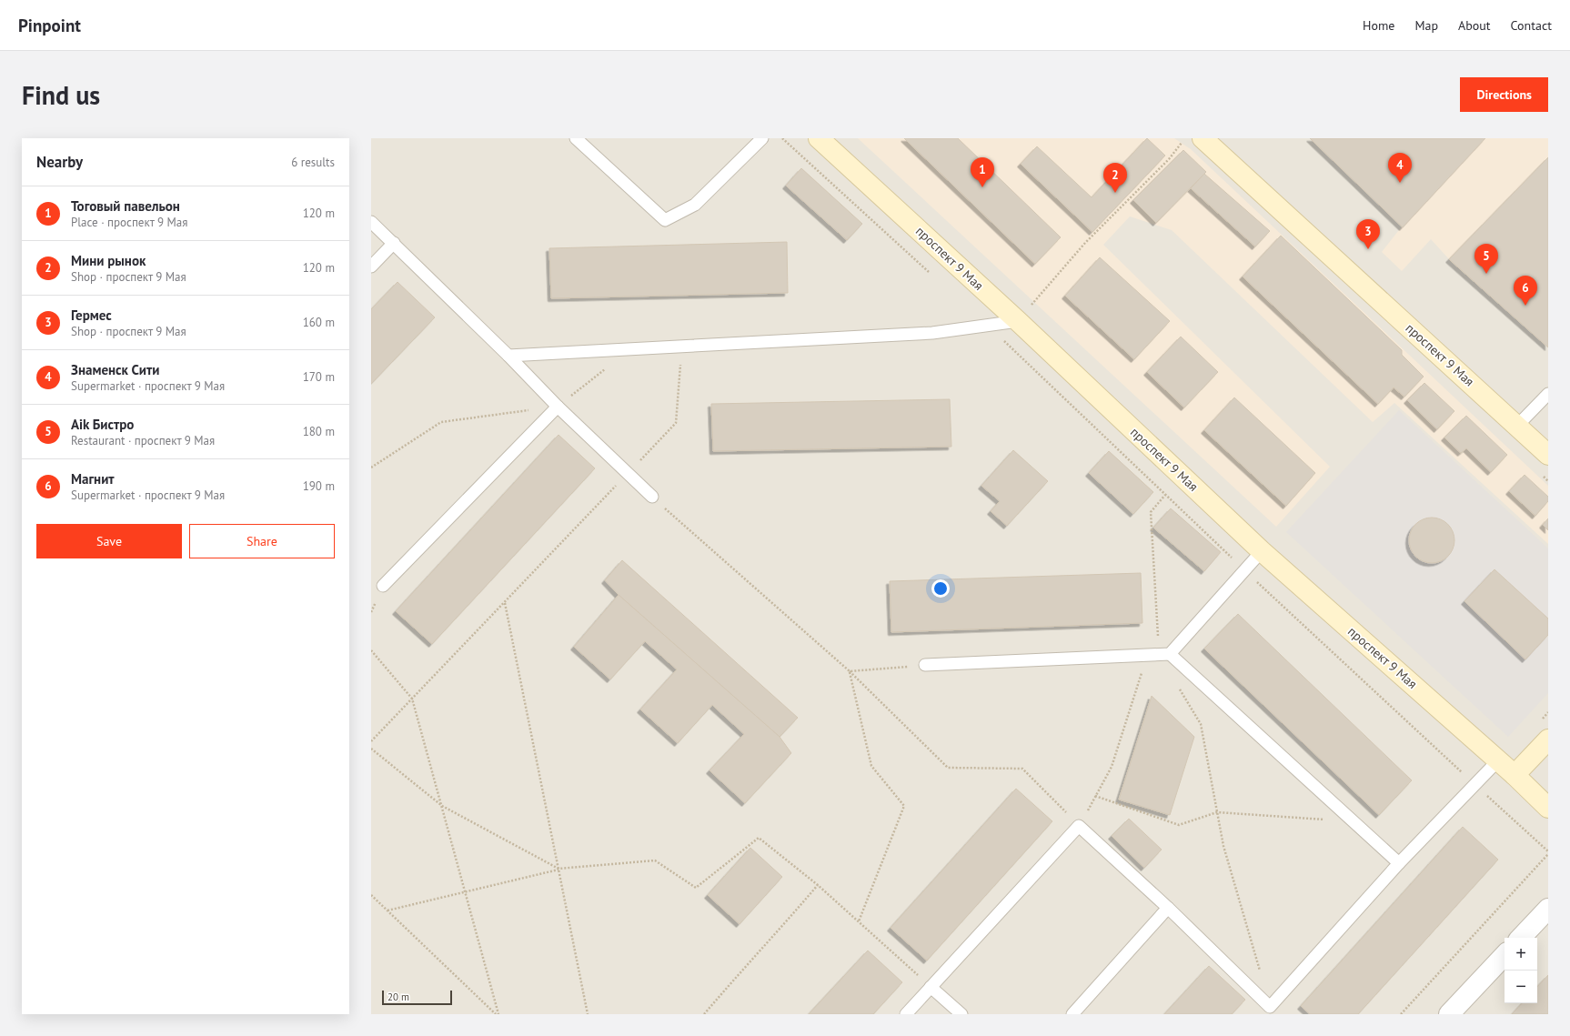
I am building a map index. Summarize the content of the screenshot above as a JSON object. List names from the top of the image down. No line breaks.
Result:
{"streets":{"street":["проспект 9 Мая"]},"scale_bar":"20 m","page":{"header":"Pinpoint","nav":["Home","Map","About","Contact"],"buttons":["Directions",["Save","Share"]],"title":"Find us","heading":["Nearby","6 results"],"pins":["4","1","2","3","5","6"],"list":[{"mark":"1","name":"Тоговый павельон","note":"Place · проспект 9 Мая","value":"120 m"},{"mark":"2","name":"Мини рынок","note":"Shop · проспект 9 Мая","value":"120 m"},{"mark":"3","name":"Гермес","note":"Shop · проспект 9 Мая","value":"160 m"},{"mark":"4","name":"Знаменск Сити","note":"Supermarket · проспект 9 Мая","value":"170 m"},{"mark":"5","name":"Aik Бистро","note":"Restaurant · проспект 9 Мая","value":"180 m"},{"mark":"6","name":"Магнит","note":"Supermarket · проспект 9 Мая","value":"190 m"}],"map_buttons":["+","−"],"scale":"20 m"}}
